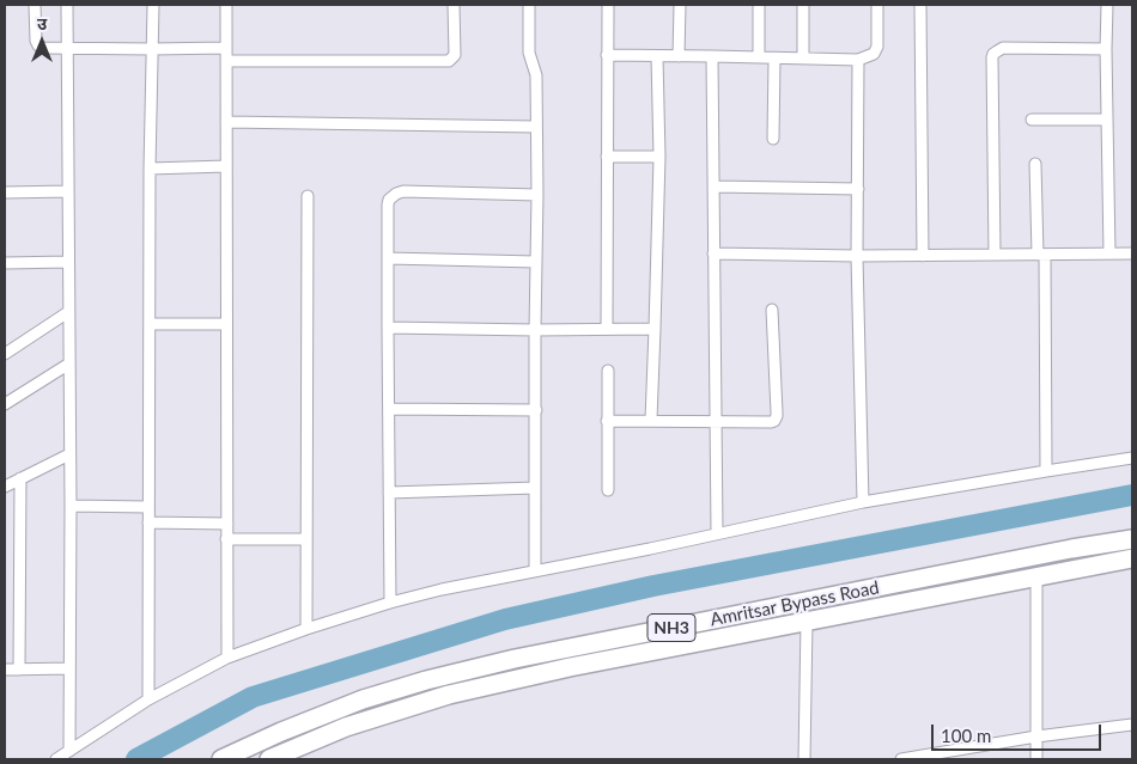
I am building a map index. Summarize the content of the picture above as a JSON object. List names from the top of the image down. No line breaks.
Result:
{"streets":{"highway":["Amritsar Bypass Road","NH3"]},"scale_bar":"100 m","north":"top"}
